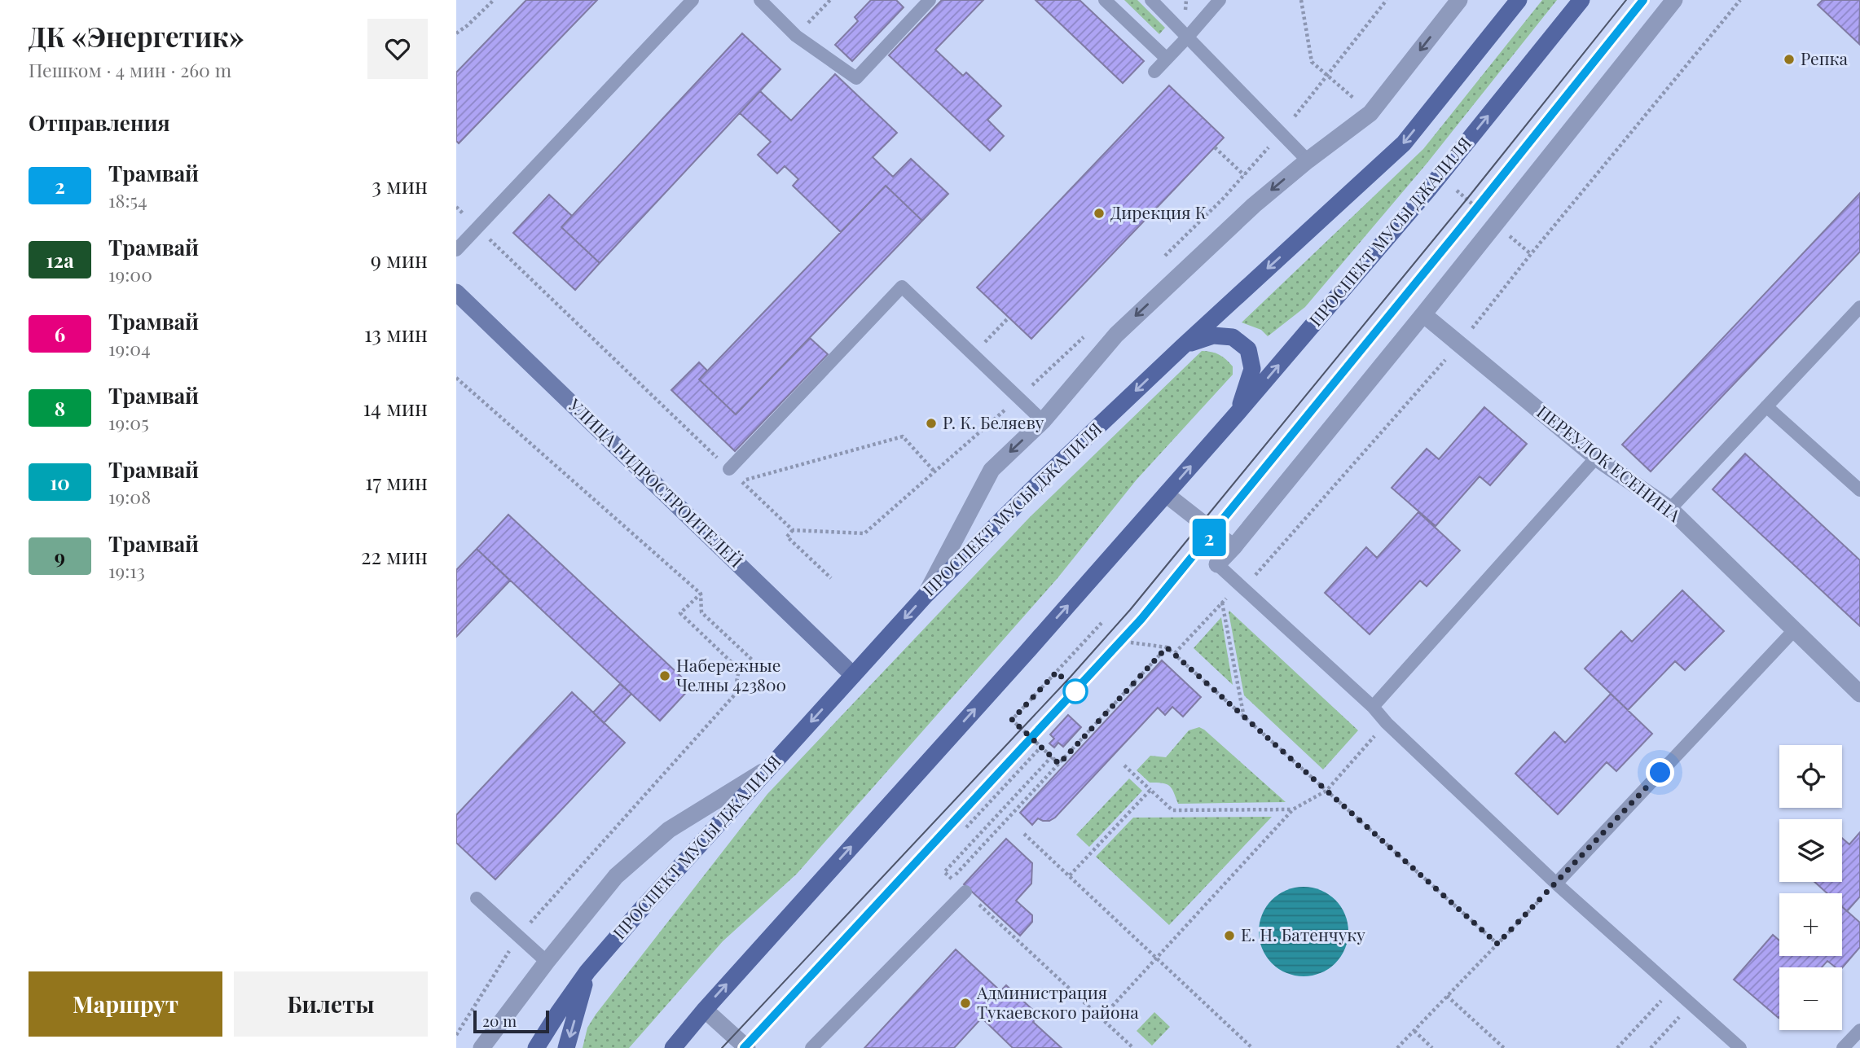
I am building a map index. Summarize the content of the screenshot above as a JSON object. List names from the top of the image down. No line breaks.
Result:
{"streets":{"main road":["ПРОСПЕКТ МУСЫ ДЖАЛИЛЯ","УЛИЦА ГИДРОСТРОИТЕЛЕЙ"],"street":["ПЕРЕУЛОК ЕСЕНИНА"]},"crossings":[["ПРОСПЕКТ МУСЫ ДЖАЛИЛЯ","УЛИЦА ГИДРОСТРОИТЕЛЕЙ"]],"places":["Репка","Дирекция К","Р. К. Беляеву","Набережные Челны 423800","Е. Н. Батенчуку","Администрация Тукаевского района"],"lines":["tram line 2"],"scale_bar":"20 m","page":{"heading":[["ДК «Энергетик»","Пешком · 4 мин · 260 m"],"Отправления"],"on_map":"2","list":[{"mark":"2","name":"Трамвай","note":"18:54","value":"3 мин"},{"mark":"12а","name":"Трамвай","note":"19:00","value":"9 мин"},{"mark":"6","name":"Трамвай","note":"19:04","value":"13 мин"},{"mark":"8","name":"Трамвай","note":"19:05","value":"14 мин"},{"mark":"10","name":"Трамвай","note":"19:08","value":"17 мин"},{"mark":"9","name":"Трамвай","note":"19:13","value":"22 мин"}],"map_buttons":["+","−"],"buttons":["Маршрут","Билеты"],"scale":"20 m"}}
